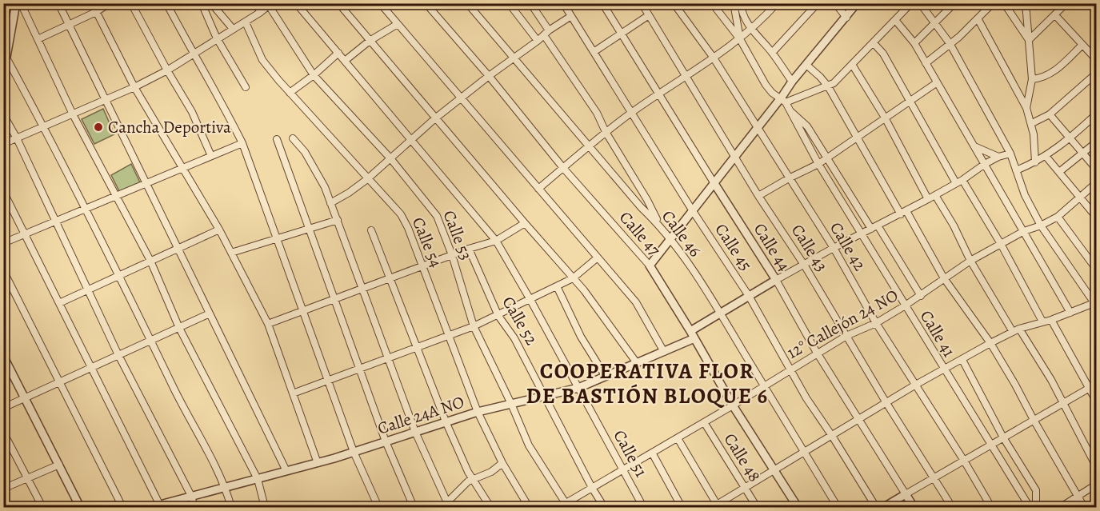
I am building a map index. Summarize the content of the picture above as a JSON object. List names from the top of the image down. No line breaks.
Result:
{"streets":{"street":["Calle 47","Calle 46","Calle 53","Calle 54","Calle 42","Calle 45","Calle 44","Calle 43","Calle 52","12° Callejón 24 NO","Calle 41","Calle 24A NO","Calle 51","Calle 48"]},"crossings":[["Calle 47","12° Callejón 24 NO"],["Calle 47","Calle 24A NO"],["Calle 46","12° Callejón 24 NO"],["Calle 46","Calle 24A NO"],["Calle 53","12° Callejón 24 NO"],["Calle 53","Calle 24A NO"],["Calle 54","Calle 24A NO"],["Calle 42","12° Callejón 24 NO"],["Calle 45","12° Callejón 24 NO"],["Calle 45","Calle 24A NO"],["Calle 44","12° Callejón 24 NO"],["Calle 44","Calle 24A NO"],["Calle 43","12° Callejón 24 NO"],["Calle 52","12° Callejón 24 NO"],["Calle 52","Calle 24A NO"],["12° Callejón 24 NO","Calle 41"],["12° Callejón 24 NO","Calle 51"],["12° Callejón 24 NO","Calle 48"],["Calle 24A NO","Calle 51"]],"districts":["COOPERATIVA FLOR DE BASTIÓN BLOQUE 6"],"places":["Cancha Deportiva"]}
